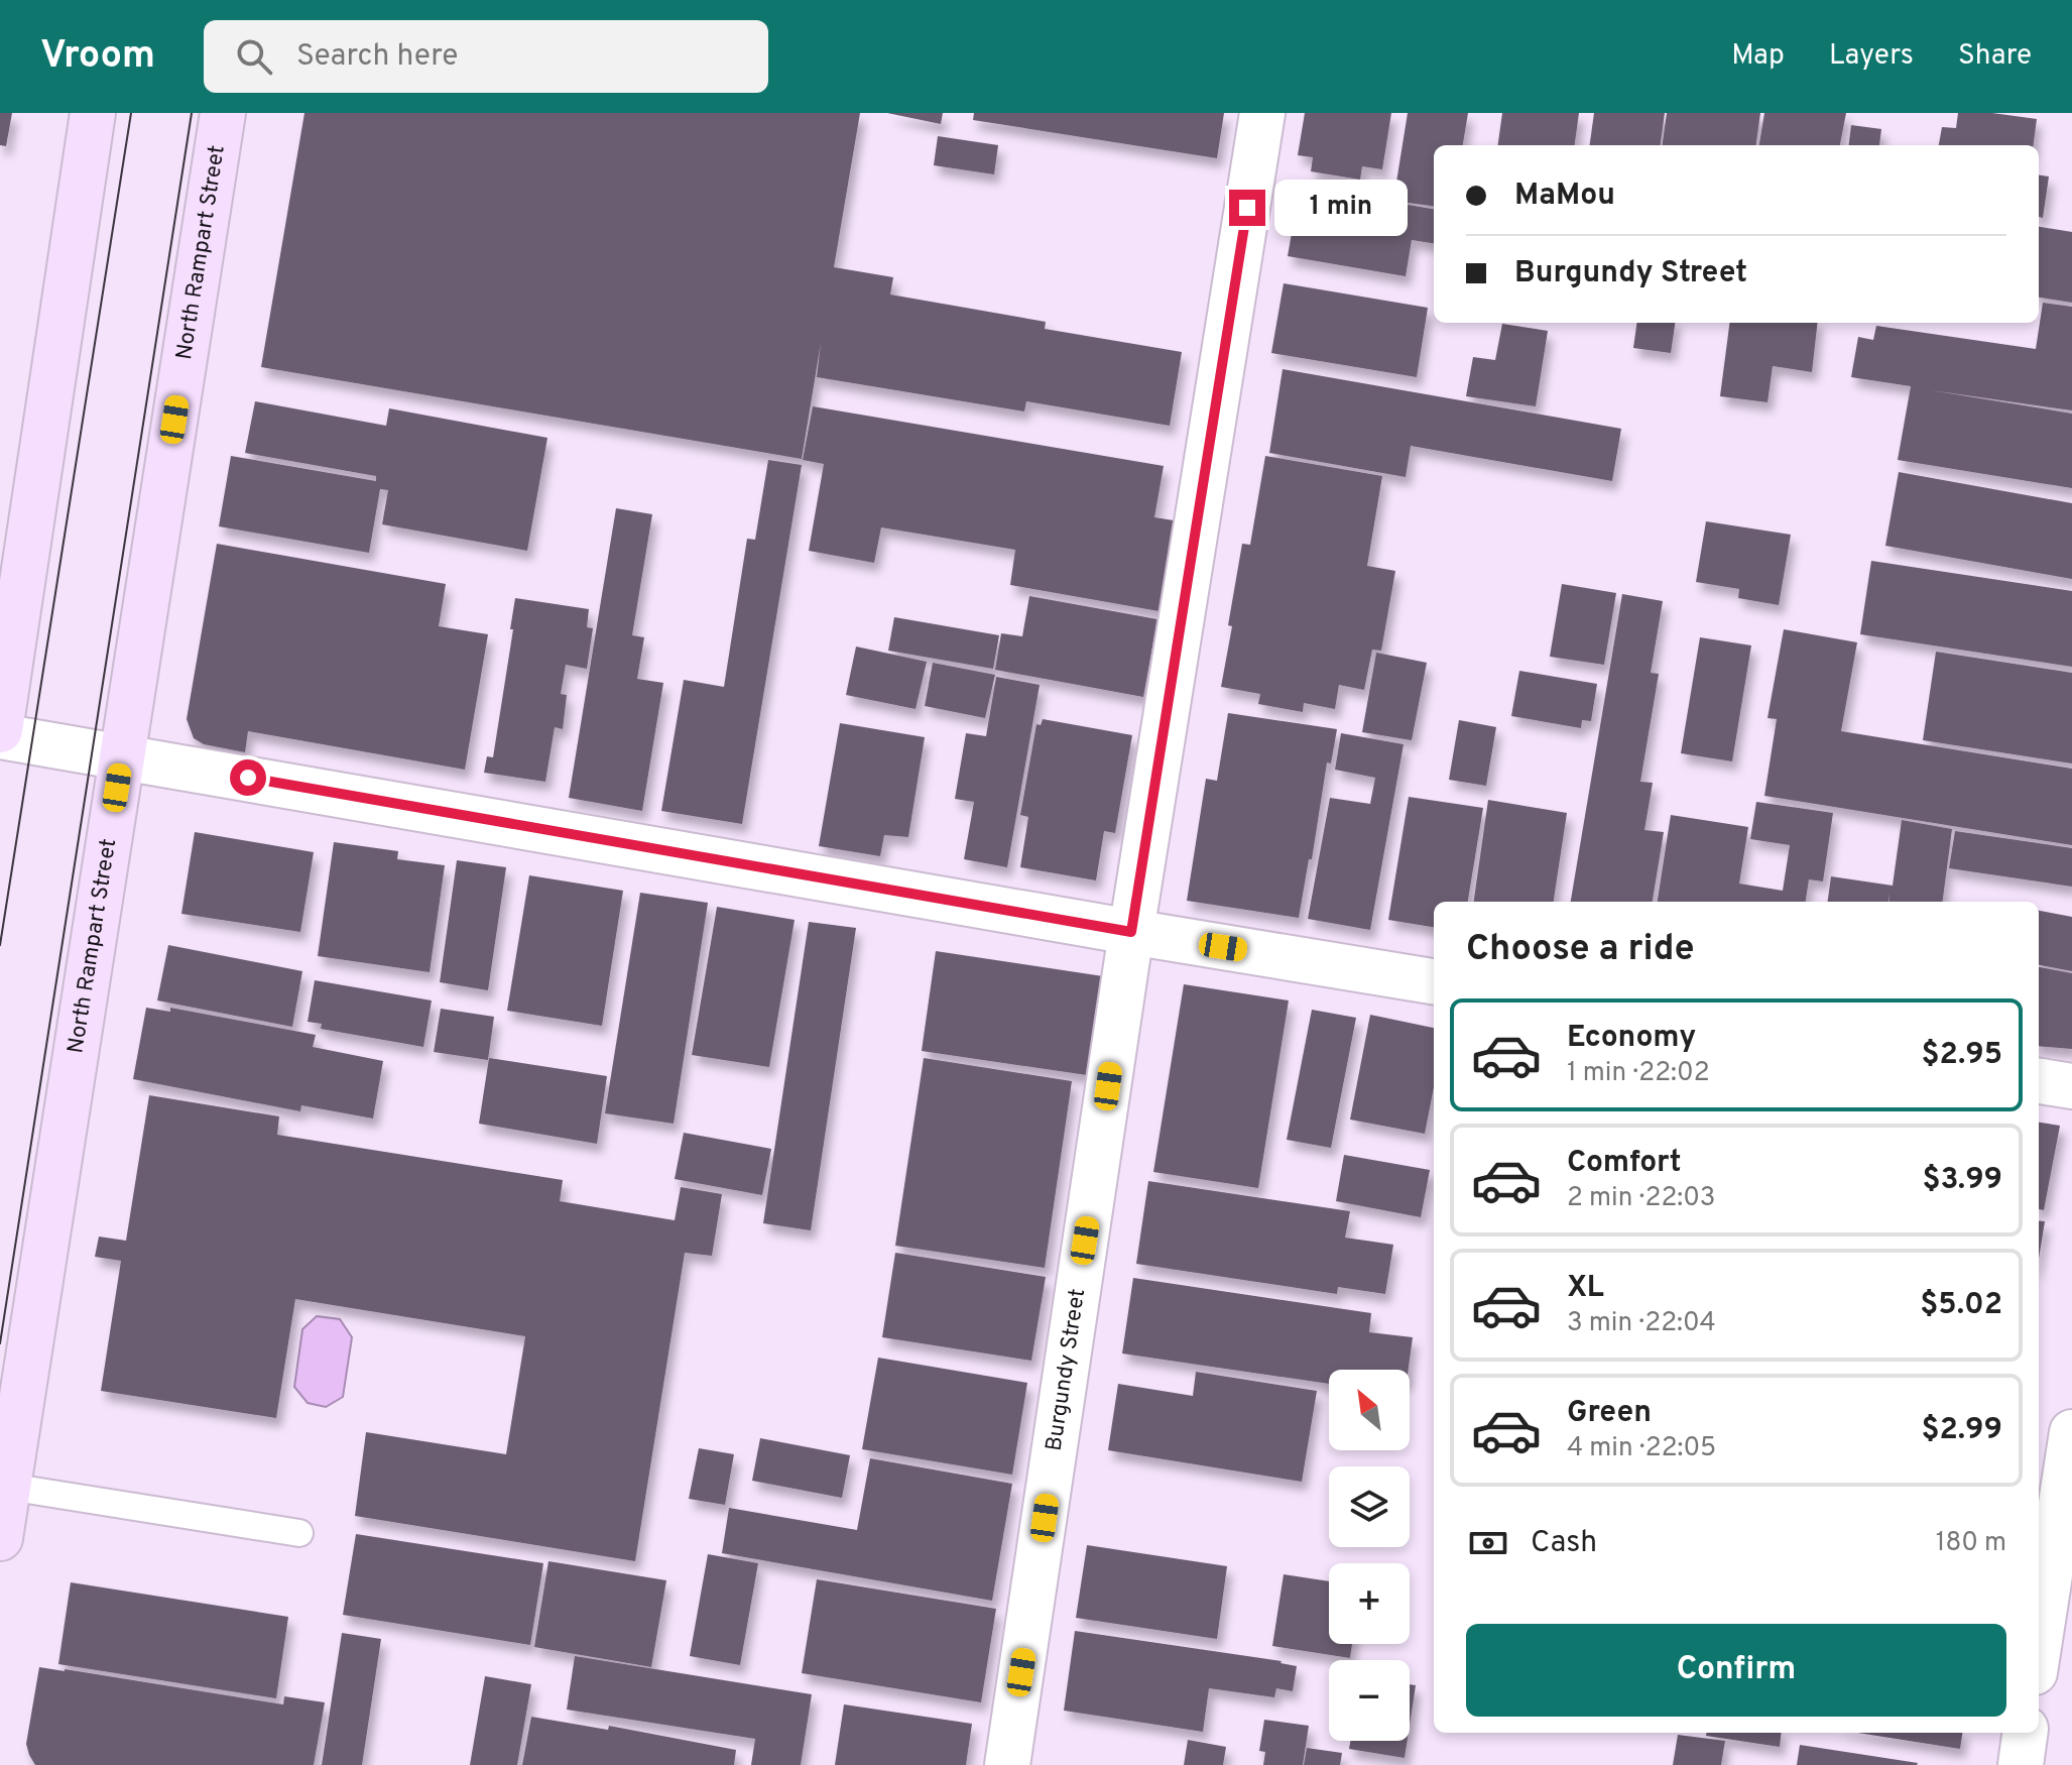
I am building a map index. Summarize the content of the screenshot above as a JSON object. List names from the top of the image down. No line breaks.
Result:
{"streets":{"main road":["North Rampart Street"],"street":["Burgundy Street"]},"north":"top left","page":{"header":"Vroom","search":"Search here","nav":["Map","Layers","Share"],"banner":["MaMou","Burgundy Street"],"bubble":"1 min","heading":"Choose a ride","list":[{"name":"Economy","note":"1 min · 22:02","value":"$2.95"},{"name":"Comfort","note":"2 min · 22:03","value":"$3.99"},{"name":"XL","note":"3 min · 22:04","value":"$5.02"},{"name":"Green","note":"4 min · 22:05","value":"$2.99"}],"map_buttons":["+","−"],"pay":["Cash","180 m"],"buttons":"Confirm"}}
